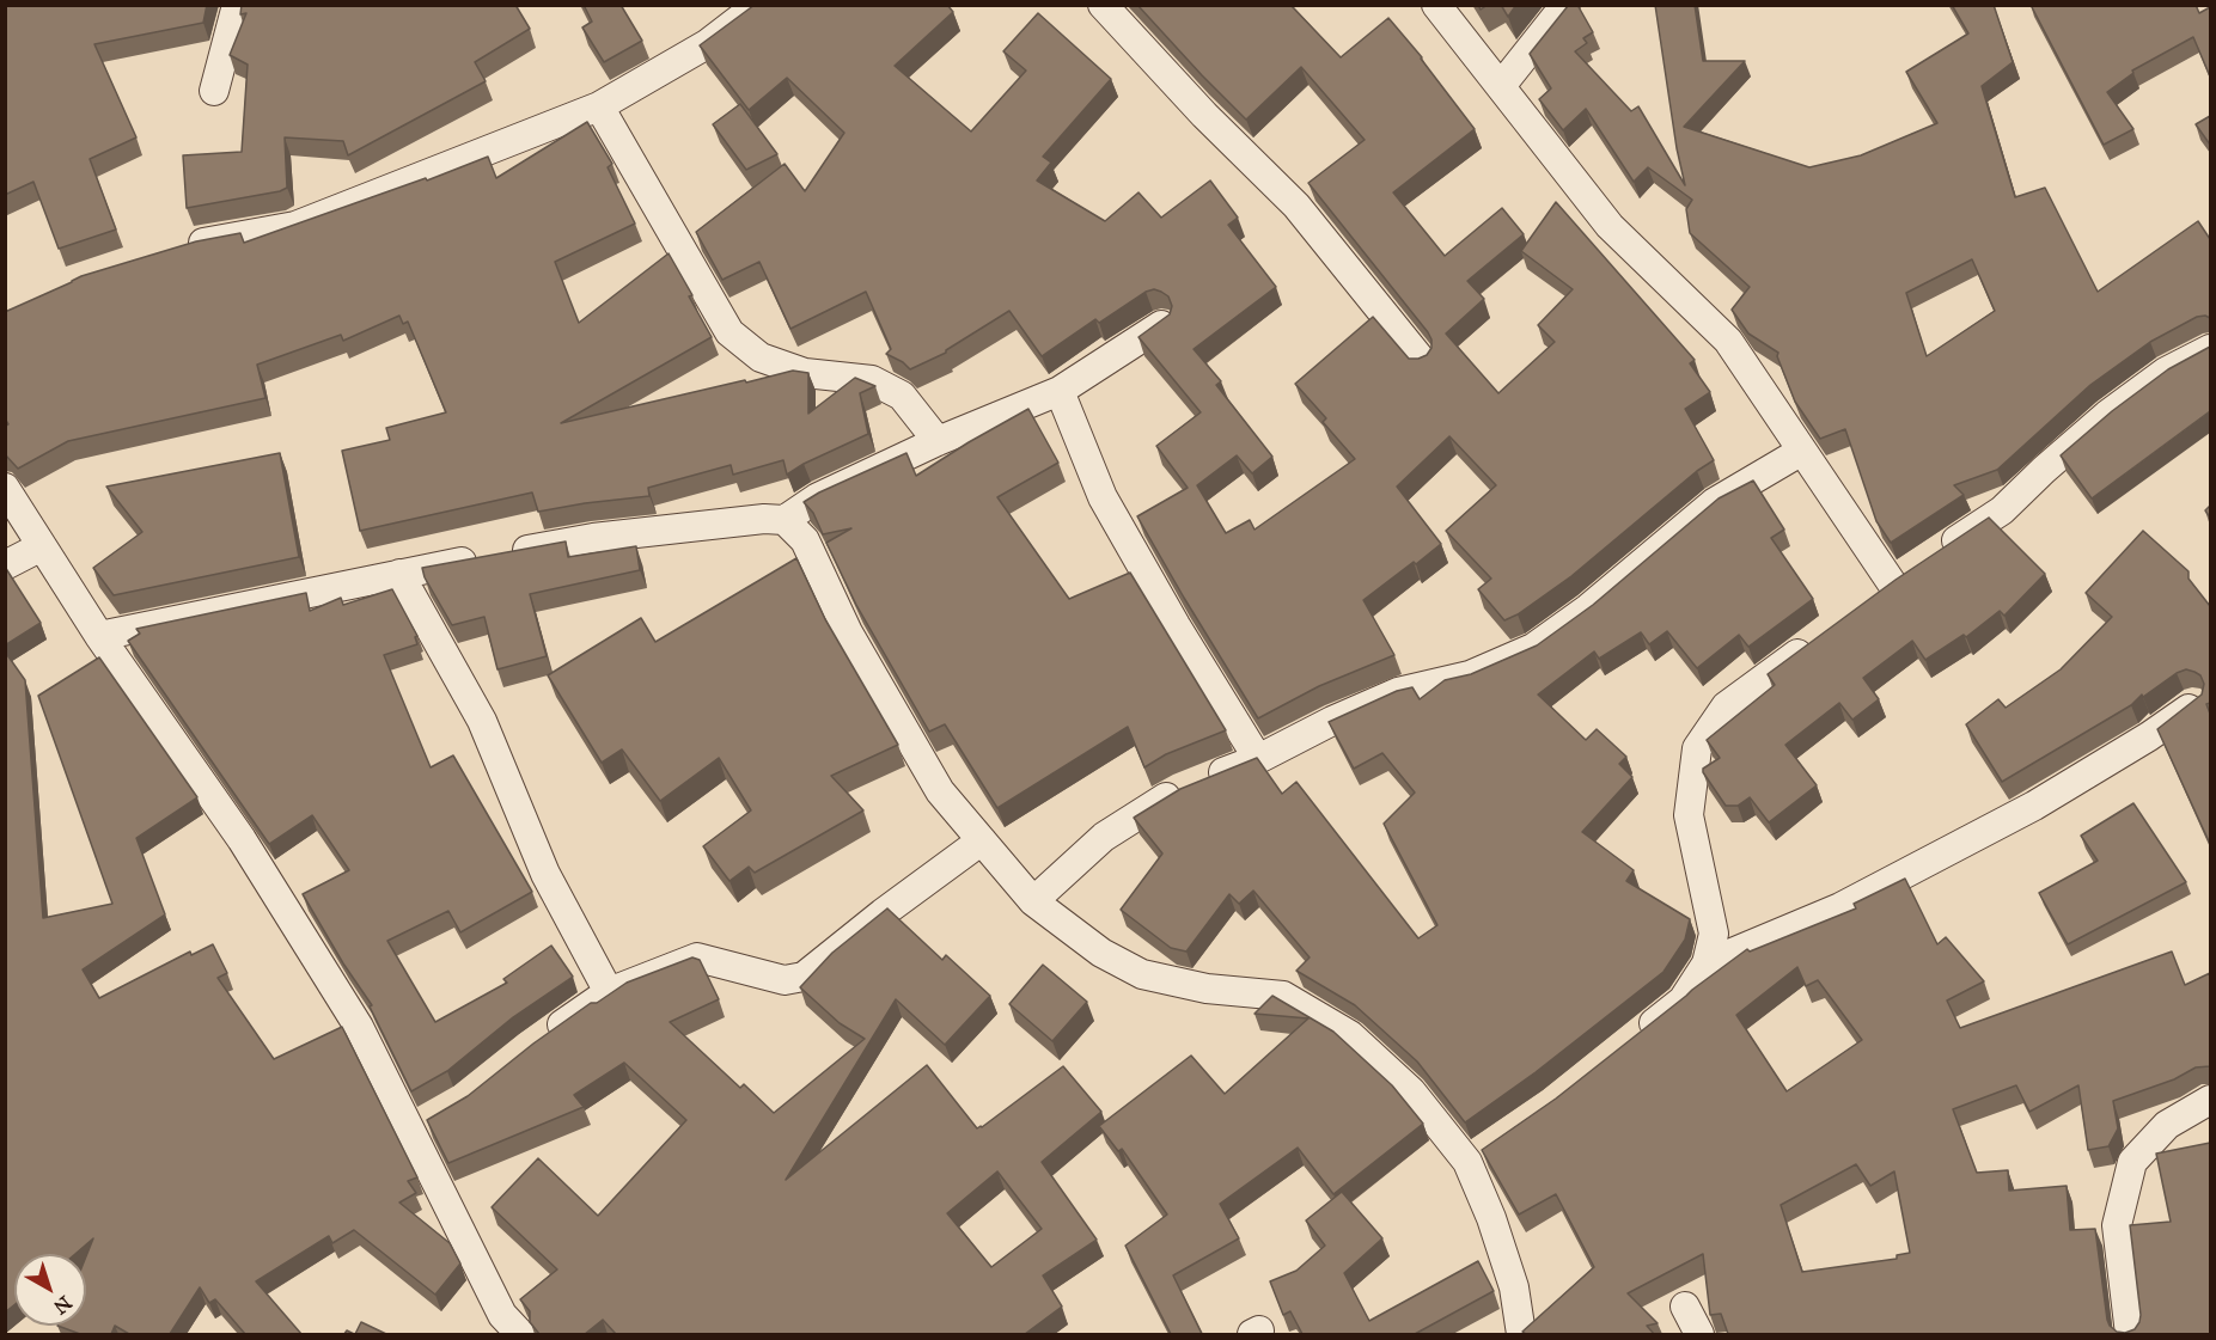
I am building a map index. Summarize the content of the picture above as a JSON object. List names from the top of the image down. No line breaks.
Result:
{"north":"bottom right"}
